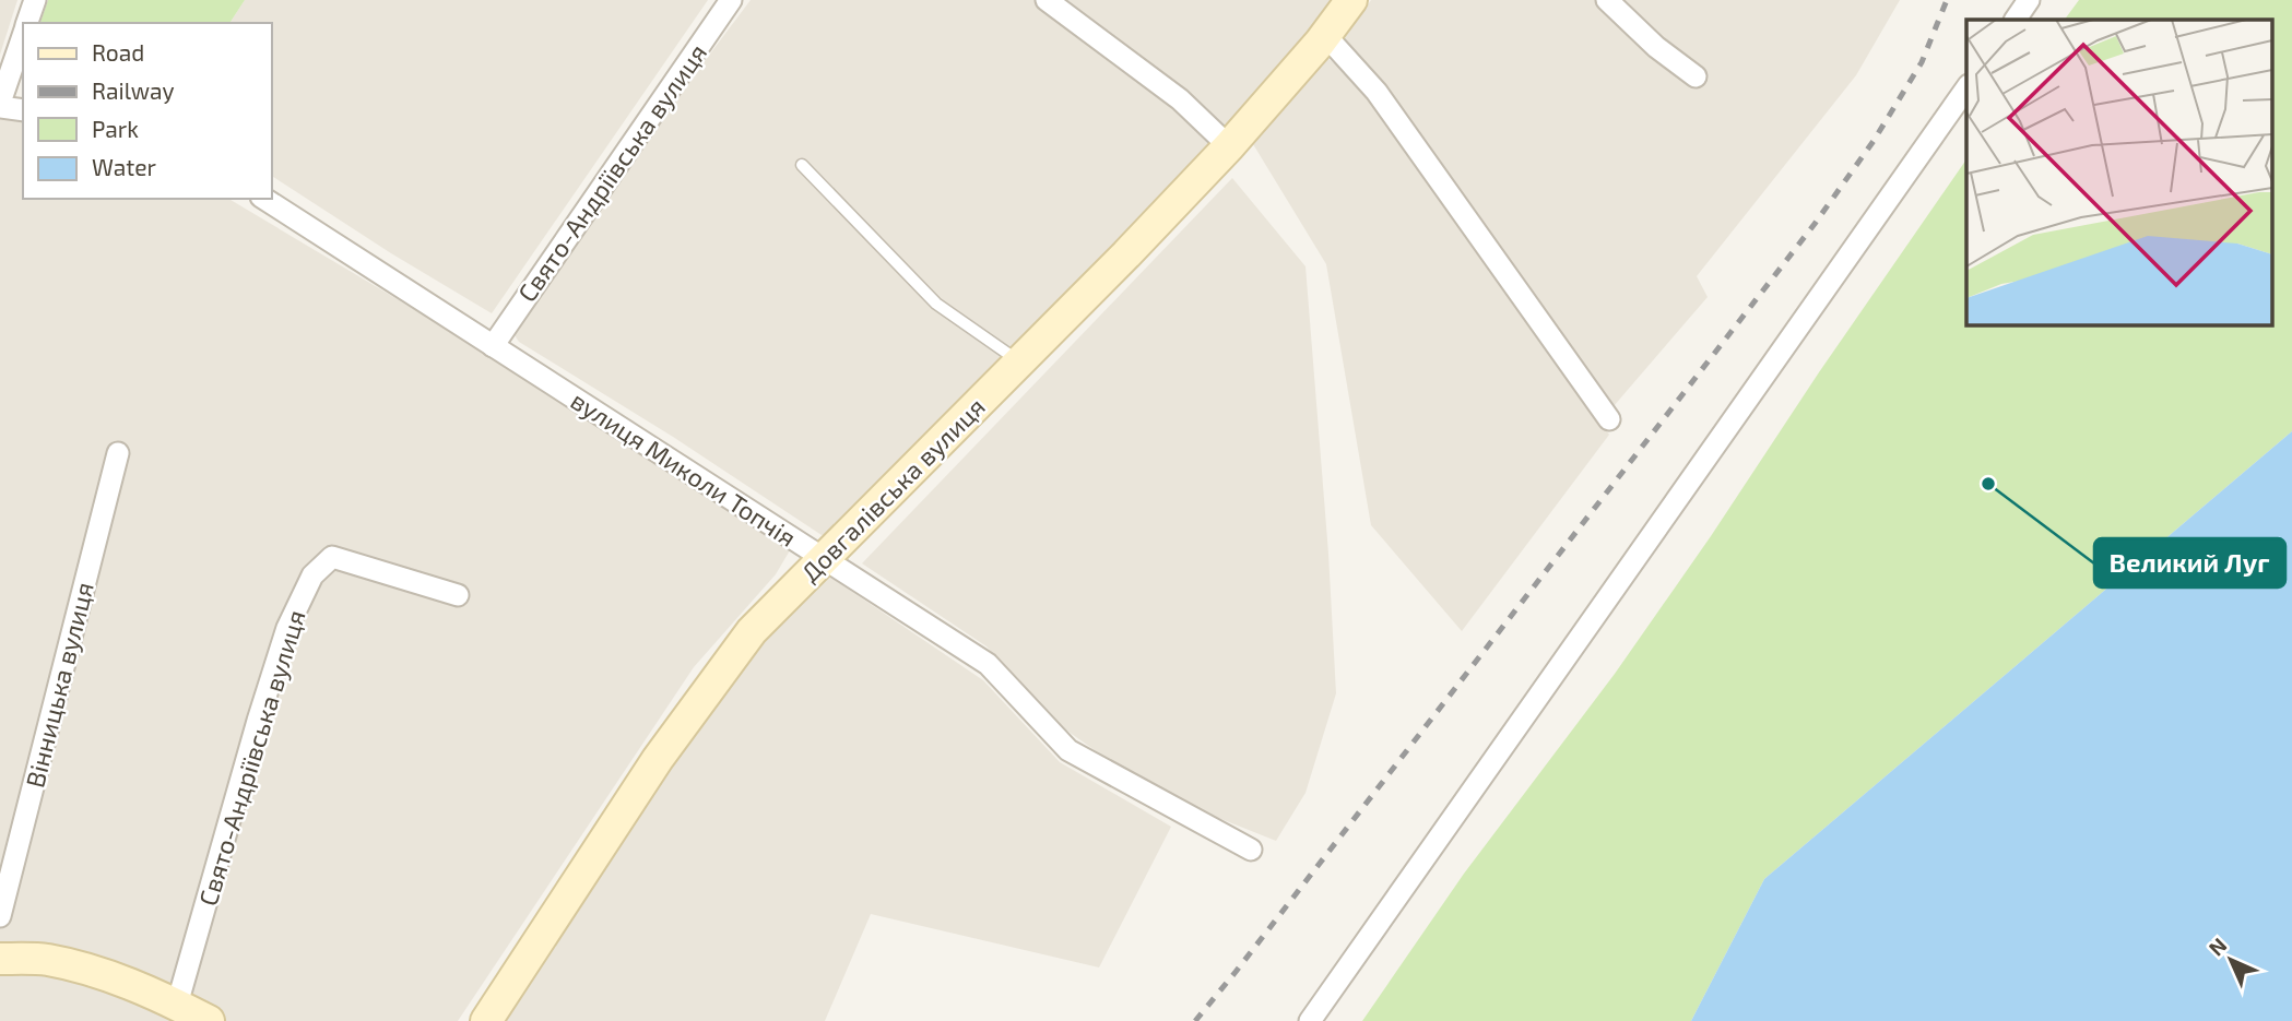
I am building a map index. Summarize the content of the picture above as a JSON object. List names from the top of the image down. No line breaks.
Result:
{"streets":{"street":["Свято-Андріївська вулиця","вулиця Миколи Топчія","Довгалівська вулиця","Вінницька вулиця"]},"crossings":[["Свято-Андріївська вулиця","вулиця Миколи Топчія"],["вулиця Миколи Топчія","Довгалівська вулиця"]],"places":["Великий Луг"],"legend":["Road","Railway","Park","Water"],"north":"top left"}
